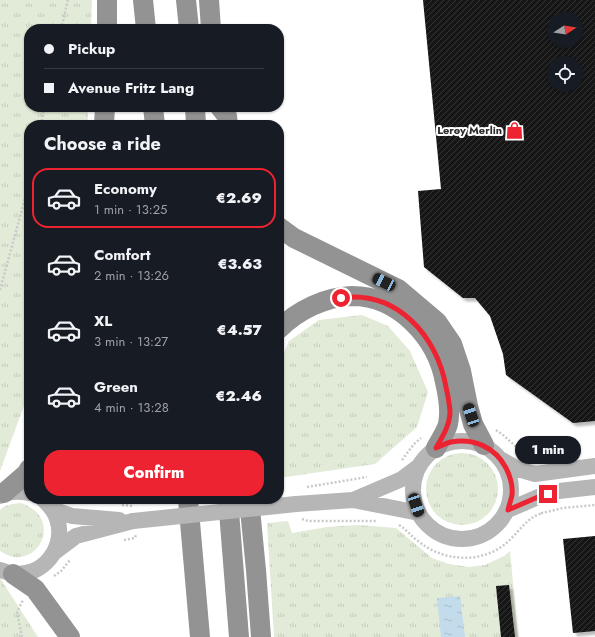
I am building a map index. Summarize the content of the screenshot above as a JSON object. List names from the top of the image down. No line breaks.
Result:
{"places":{"shop":["Leroy Merlin"]},"north":"right","page":{"banner":["Pickup","Avenue Fritz Lang"],"heading":"Choose a ride","list":[{"name":"Economy","note":"1 min · 13:25","value":"€2.69"},{"name":"Comfort","note":"2 min · 13:26","value":"€3.63"},{"name":"XL","note":"3 min · 13:27","value":"€4.57"},{"name":"Green","note":"4 min · 13:28","value":"€2.46"}],"bubble":"1 min","buttons":"Confirm"}}
